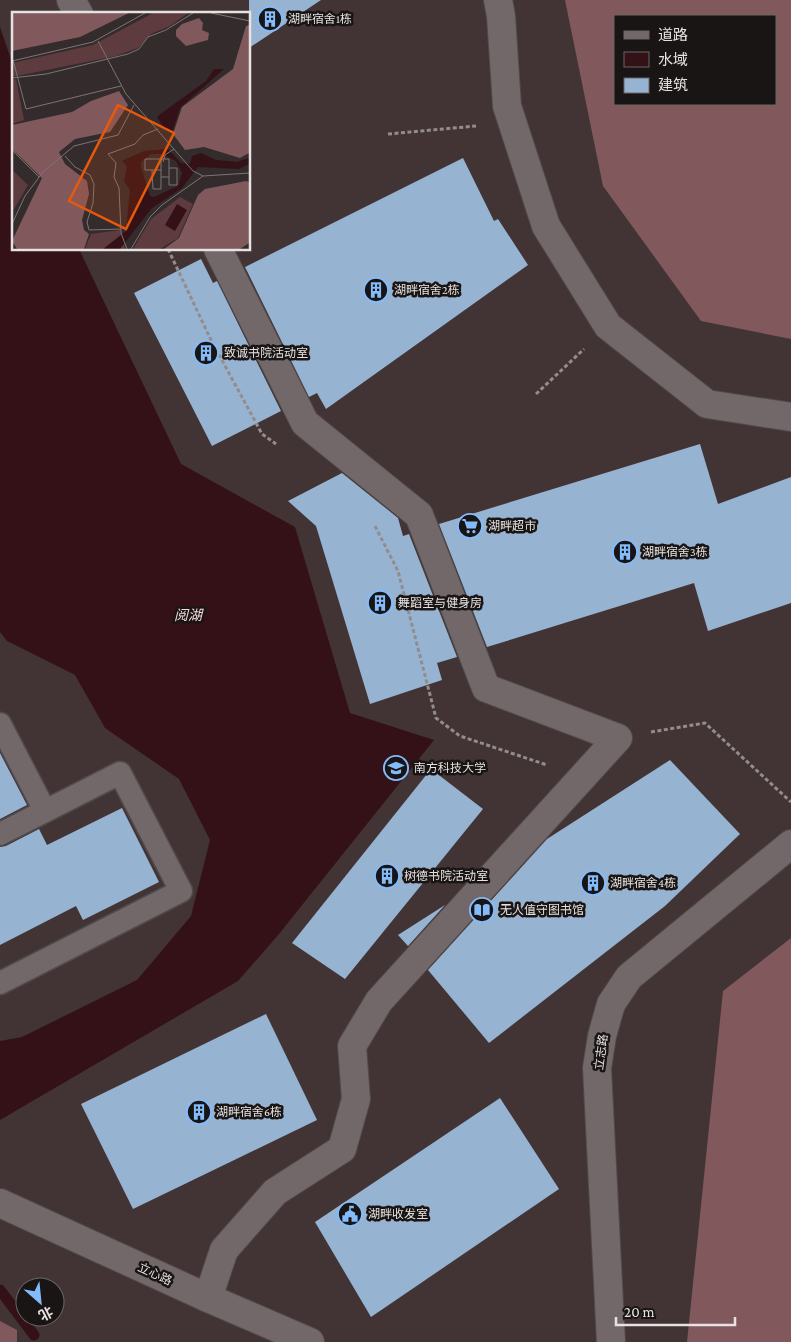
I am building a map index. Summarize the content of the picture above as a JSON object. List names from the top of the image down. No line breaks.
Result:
{"streets":{"street":["立志路","立心路"]},"water":["阅湖"],"places":{"building":["湖畔宿舍1栋","湖畔宿舍2栋","致诚书院活动室","湖畔宿舍3栋","舞蹈室与健身房","树德书院活动室","湖畔宿舍4栋","湖畔宿舍6栋"],"supermarket":["湖畔超市"],"school or university":["南方科技大学"],"library":["无人值守图书馆"],"public building":["湖畔收发室"]},"legend":["道路","水域","建筑"],"scale_bar":"20 m","north":"bottom right"}
